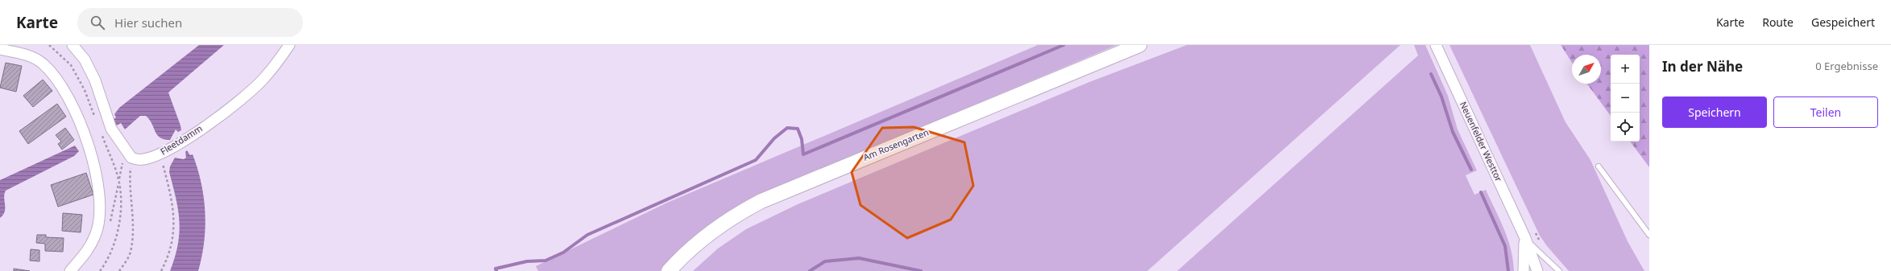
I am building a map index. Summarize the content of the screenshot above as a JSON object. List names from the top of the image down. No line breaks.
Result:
{"streets":{"main road":["Am Rosengarten"],"street":["Fleetdamm","Neuenfelder Westtor"]},"north":"top right","page":{"header":"Karte","search":"Hier suchen","nav":["Karte","Route","Gespeichert"],"heading":["In der Nähe","0 Ergebnisse"],"map_buttons":["+","−"],"buttons":["Speichern","Teilen"]}}
